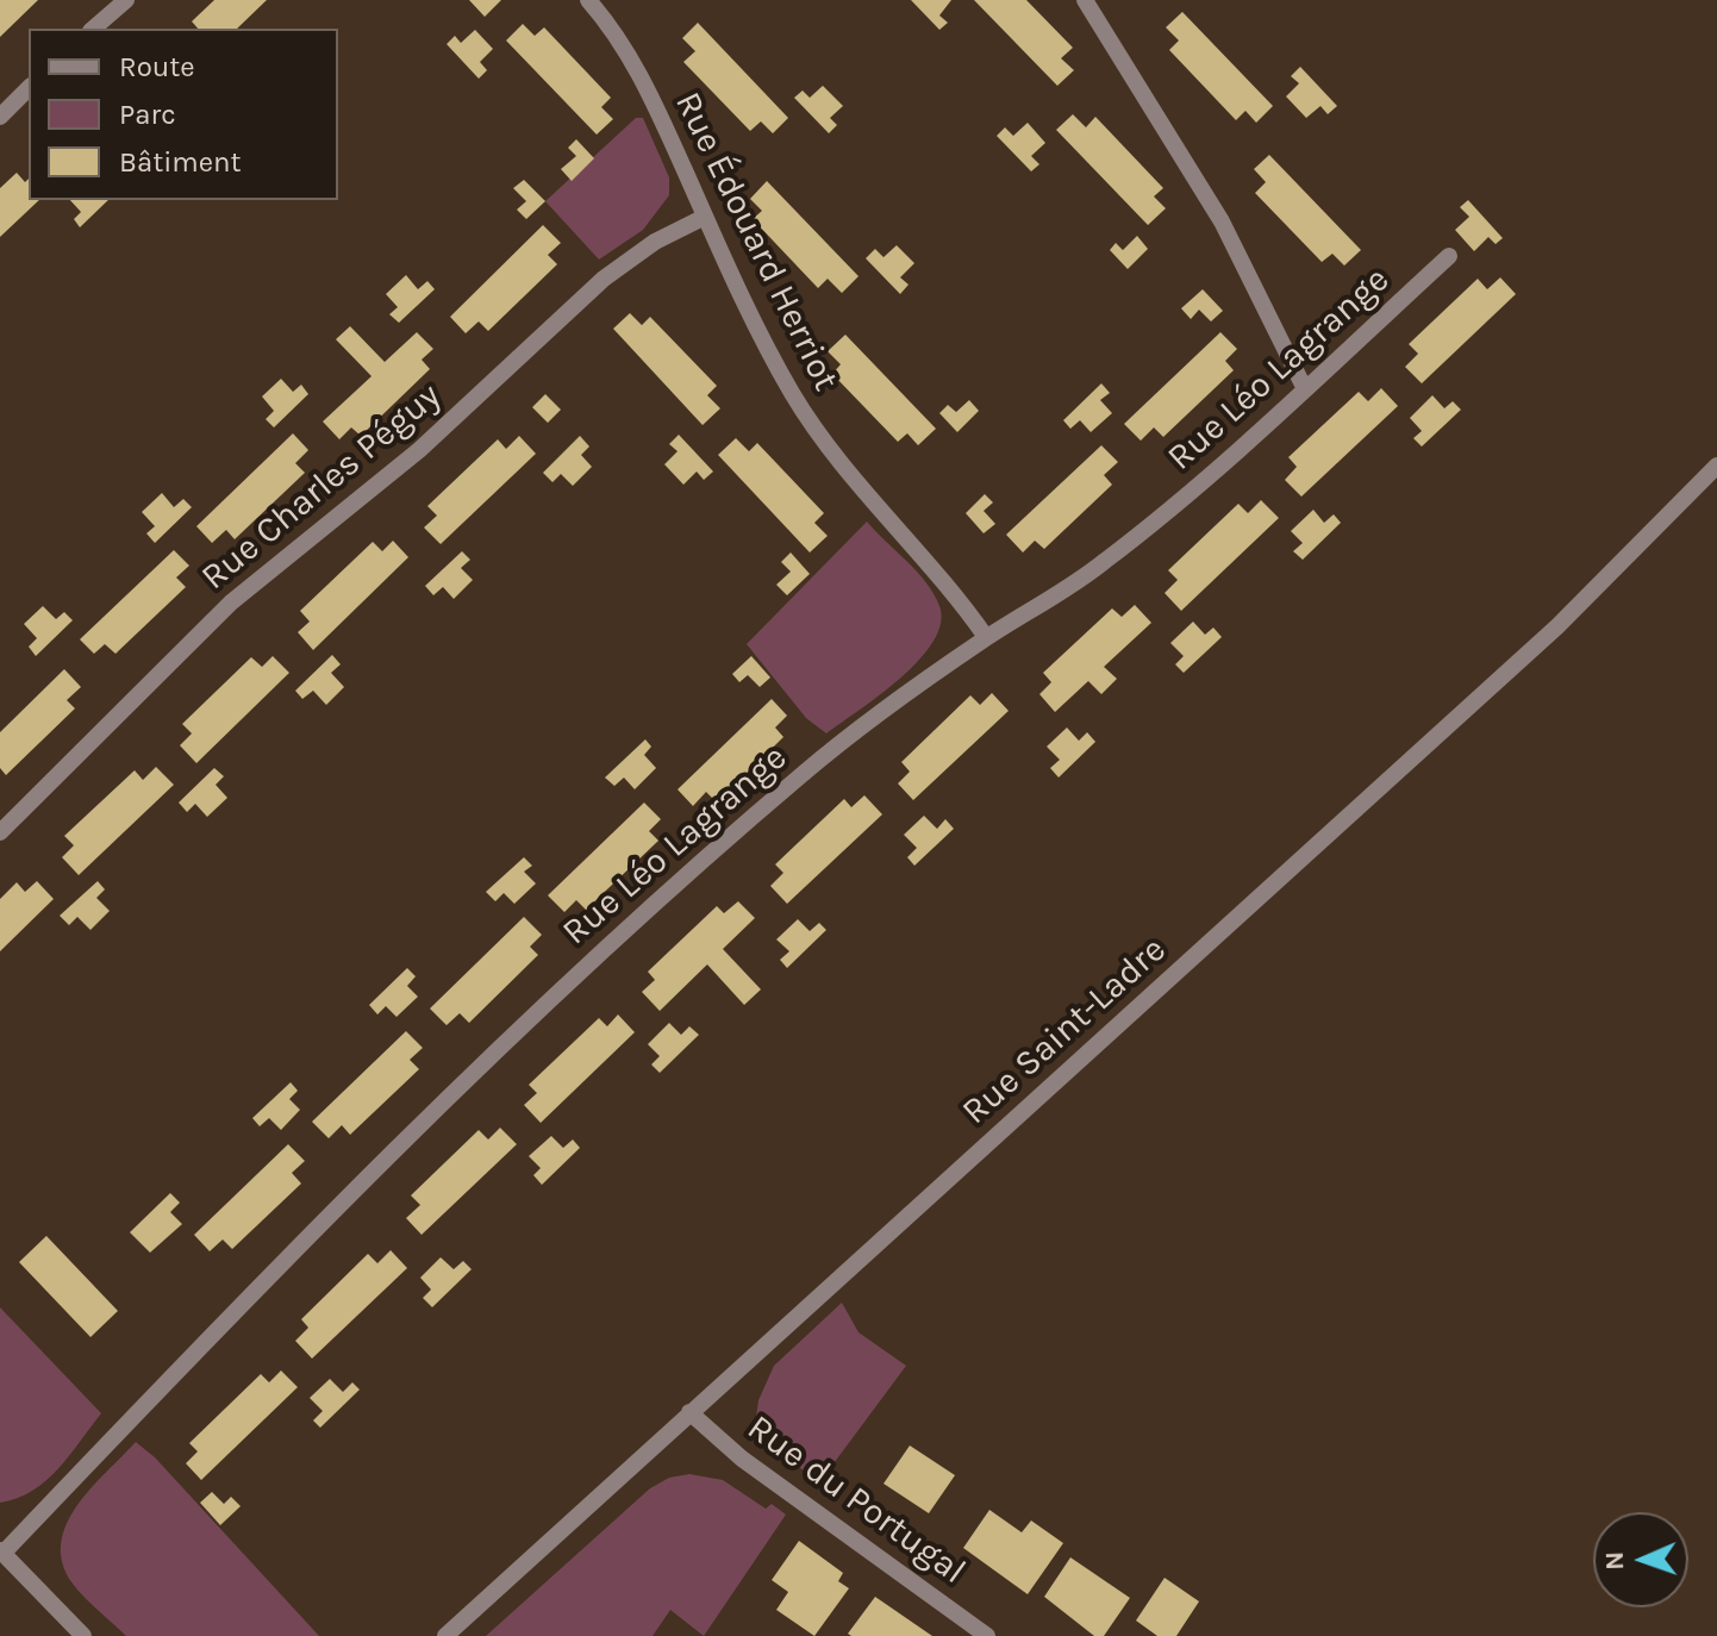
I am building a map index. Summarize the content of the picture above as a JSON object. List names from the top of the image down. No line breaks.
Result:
{"streets":{"street":["Rue Édouard Herriot","Rue Léo Lagrange","Rue Charles Péguy","Rue Saint-Ladre","Rue du Portugal"]},"crossings":[["Rue Édouard Herriot","Rue Léo Lagrange"],["Rue Édouard Herriot","Rue Charles Péguy"],["Rue Saint-Ladre","Rue du Portugal"]],"legend":["Route","Parc","Bâtiment"],"north":"left"}
